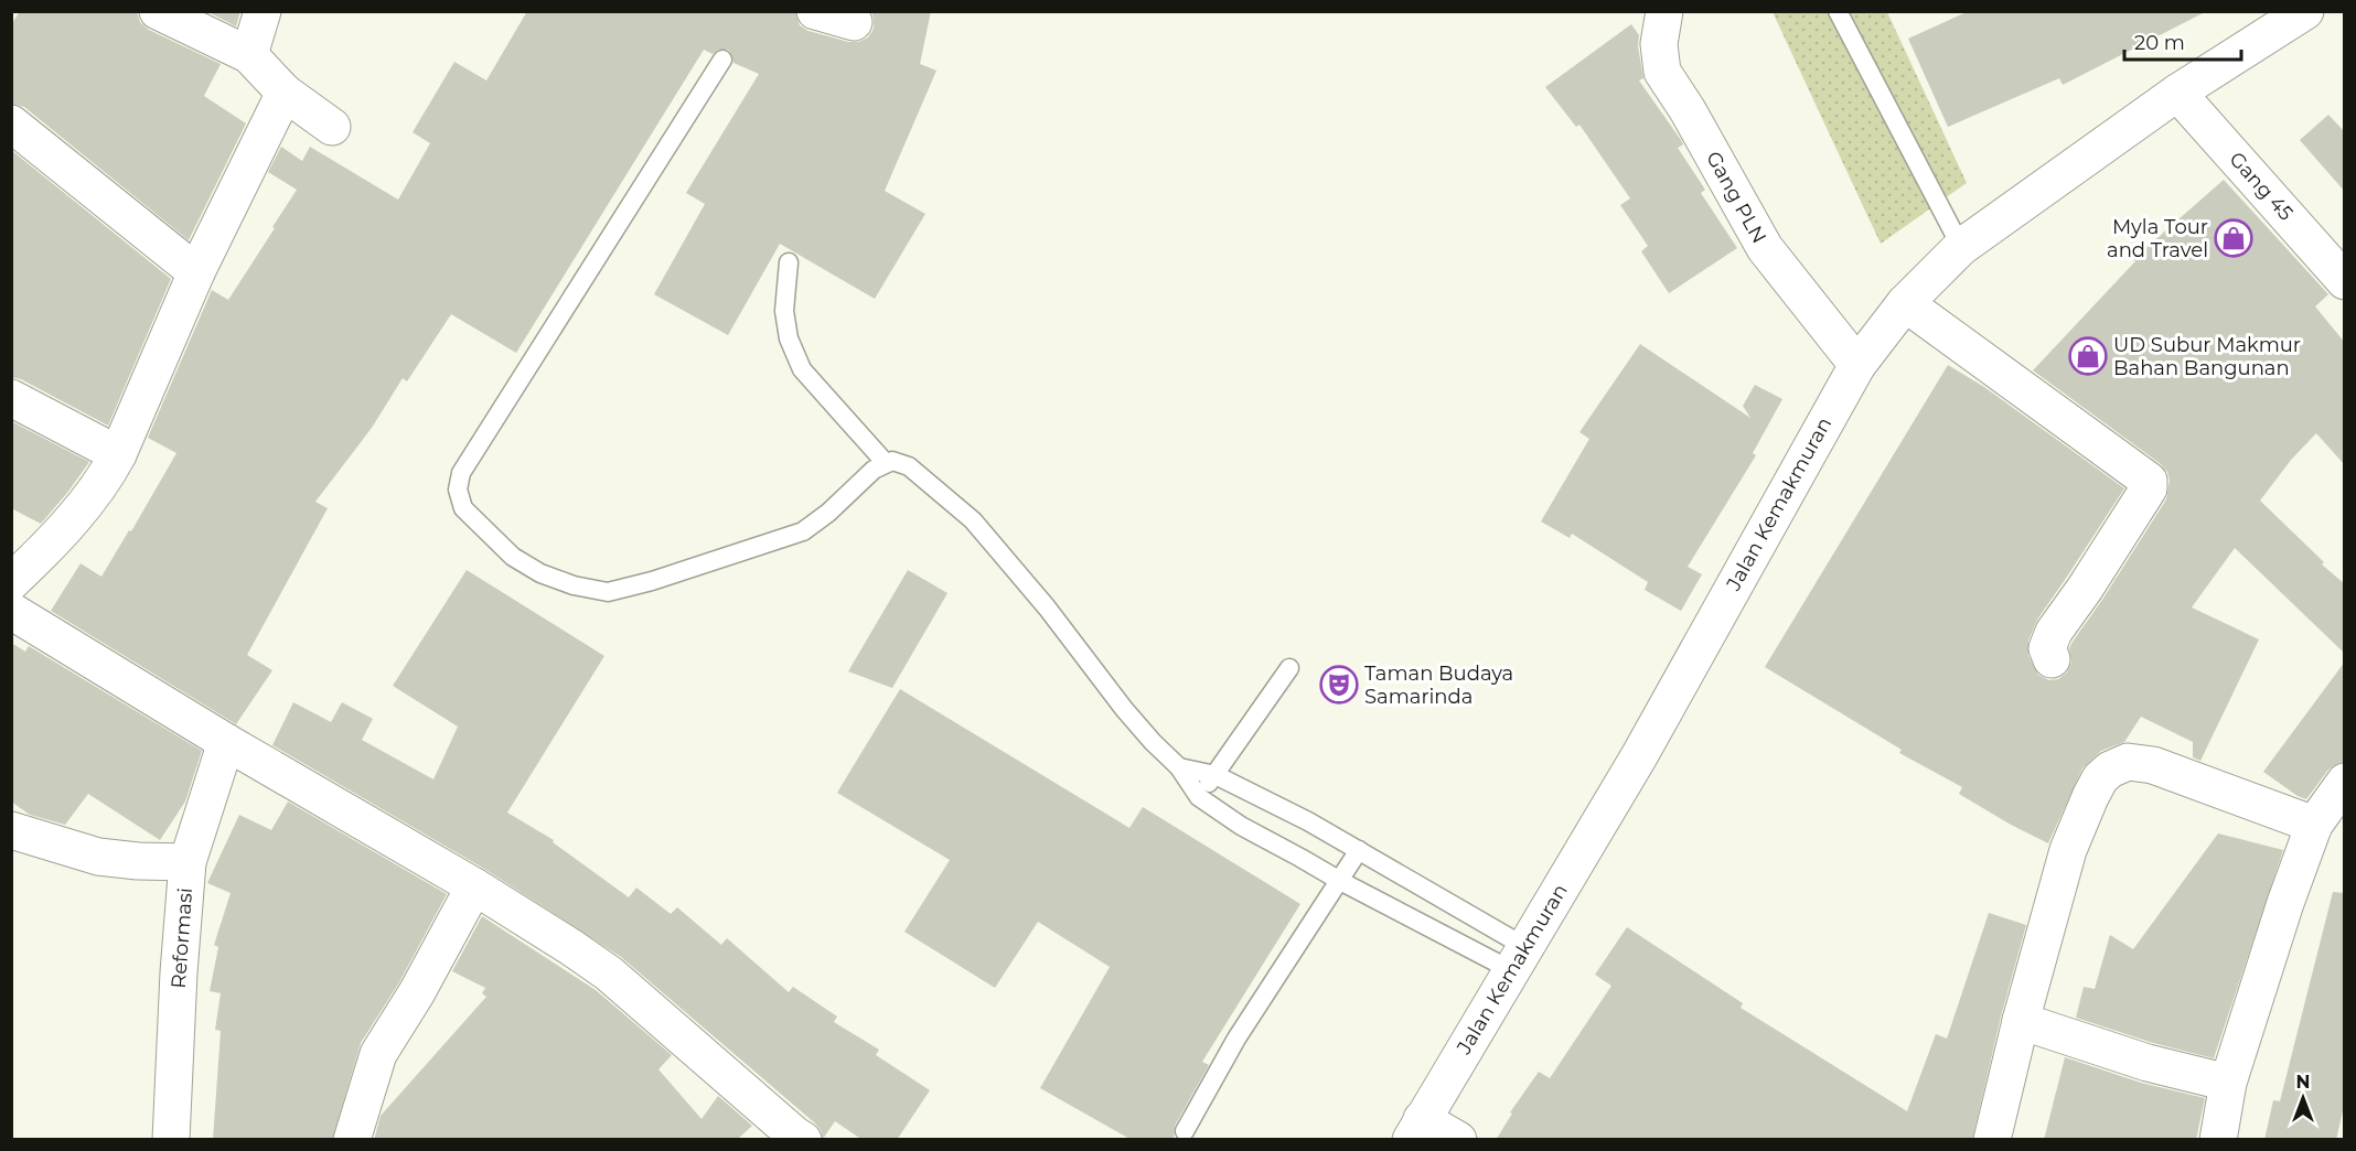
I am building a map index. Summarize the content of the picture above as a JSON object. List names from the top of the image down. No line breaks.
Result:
{"streets":{"street":["Gang 45","Gang PLN","Jalan Kemakmuran","Reformasi"]},"crossings":[["Gang 45","Jalan Kemakmuran"],["Gang PLN","Jalan Kemakmuran"]],"places":{"shop":["Myla Tour and Travel","UD Subur Makmur Bahan Bangunan"],"theatre":["Taman Budaya Samarinda"]},"scale_bar":"20 m","north":"top"}
